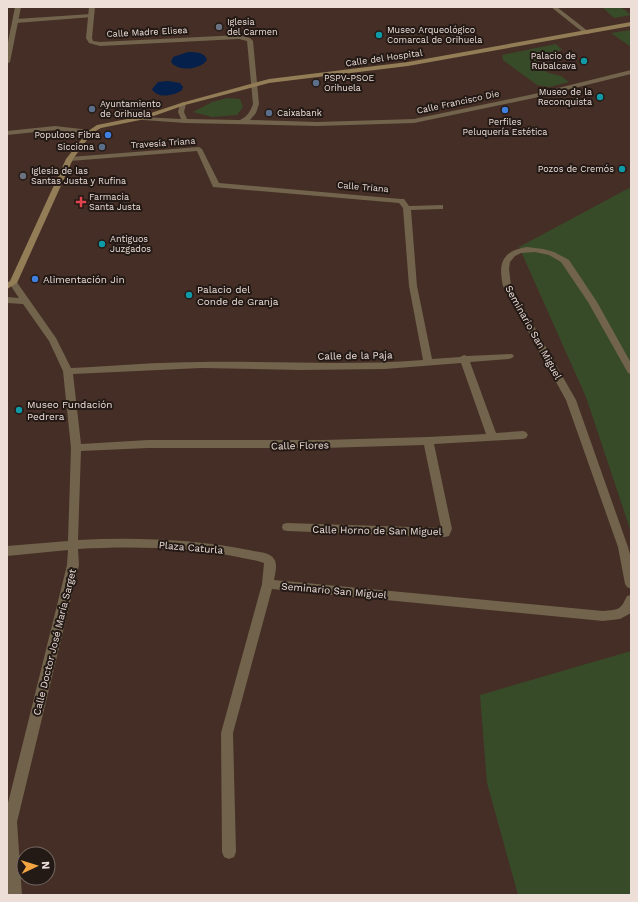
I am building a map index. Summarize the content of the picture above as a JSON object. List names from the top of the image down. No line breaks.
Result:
{"streets":{"street":["Calle Madre Elisea","Calle del Hospital","Calle Francisco Die","Travesía Triana","Calle Triana","Seminario San Miguel","Calle de la Paja","Calle Flores","Calle Horno de San Miguel","Plaza Caturla","Calle Doctor José María Sarget"]},"crossings":[["Calle Madre Elisea","Calle del Hospital"],["Travesía Triana","Calle Triana"],["Seminario San Miguel","Plaza Caturla"],["Calle de la Paja","Calle Doctor José María Sarget"],["Calle Flores","Calle Horno de San Miguel"],["Calle Flores","Calle Doctor José María Sarget"],["Plaza Caturla","Calle Doctor José María Sarget"]],"places":{"other":["Iglesia del Carmen","Museo Arqueológico Comarcal de Orihuela","Palacio de Rubalcava","PSPV-PSOE Orihuela","Museo de la Reconquista","Ayuntamiento de Orihuela","Perfiles Peluquería Estética","Caixabank","Populoos Fibra","Sicciona","Pozos de Cremós","Iglesia de las Santas Justa y Rufina","Antiguos Juzgados","Alimentación Jin","Palacio del Conde de Granja","Museo Fundación Pedrera"],"health":["Farmacia Santa Justa"]},"north":"right"}
